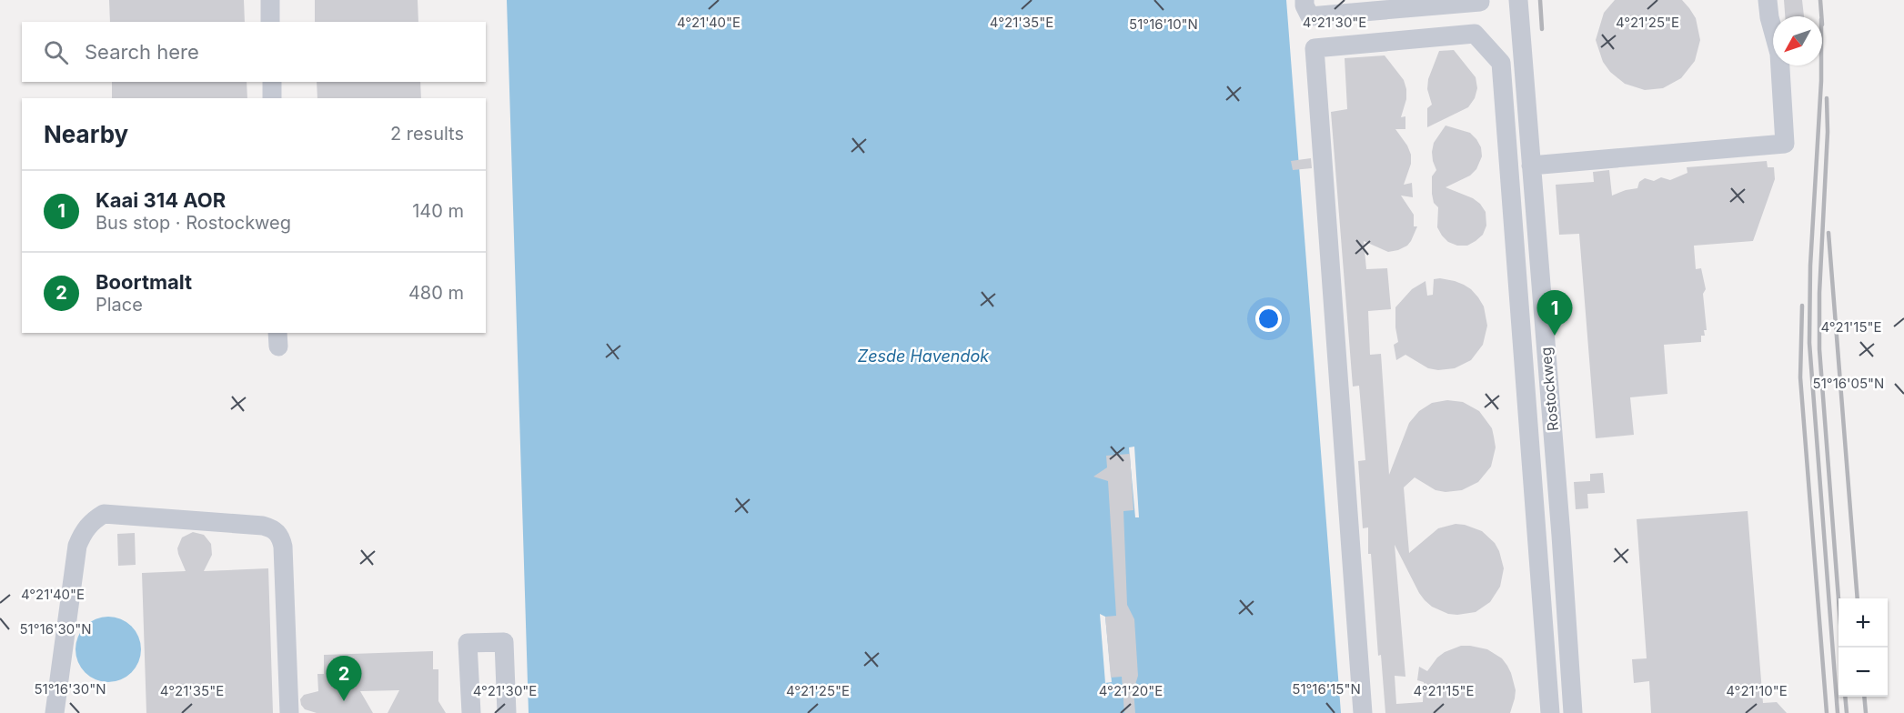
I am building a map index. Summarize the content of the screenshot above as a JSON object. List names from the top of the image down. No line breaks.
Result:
{"streets":{"street":["Rostockweg"]},"water":["Zesde Havendok"],"north":"bottom left","page":{"search":"Search here","heading":["Nearby","2 results"],"list":[{"mark":"1","name":"Kaai 314 AOR","note":"Bus stop · Rostockweg","value":"140 m"},{"mark":"2","name":"Boortmalt","note":"Place","value":"480 m"}],"pins":["1","2"],"map_buttons":["+","−"]},"coordinates":["4°21'40\"E","4°21'35\"E","4°21'30\"E","4°21'25\"E","51°16'10\"N","4°21'15\"E","51°16'05\"N","51°16'30\"N","51°16'15\"N","4°21'20\"E","4°21'10\"E"]}
